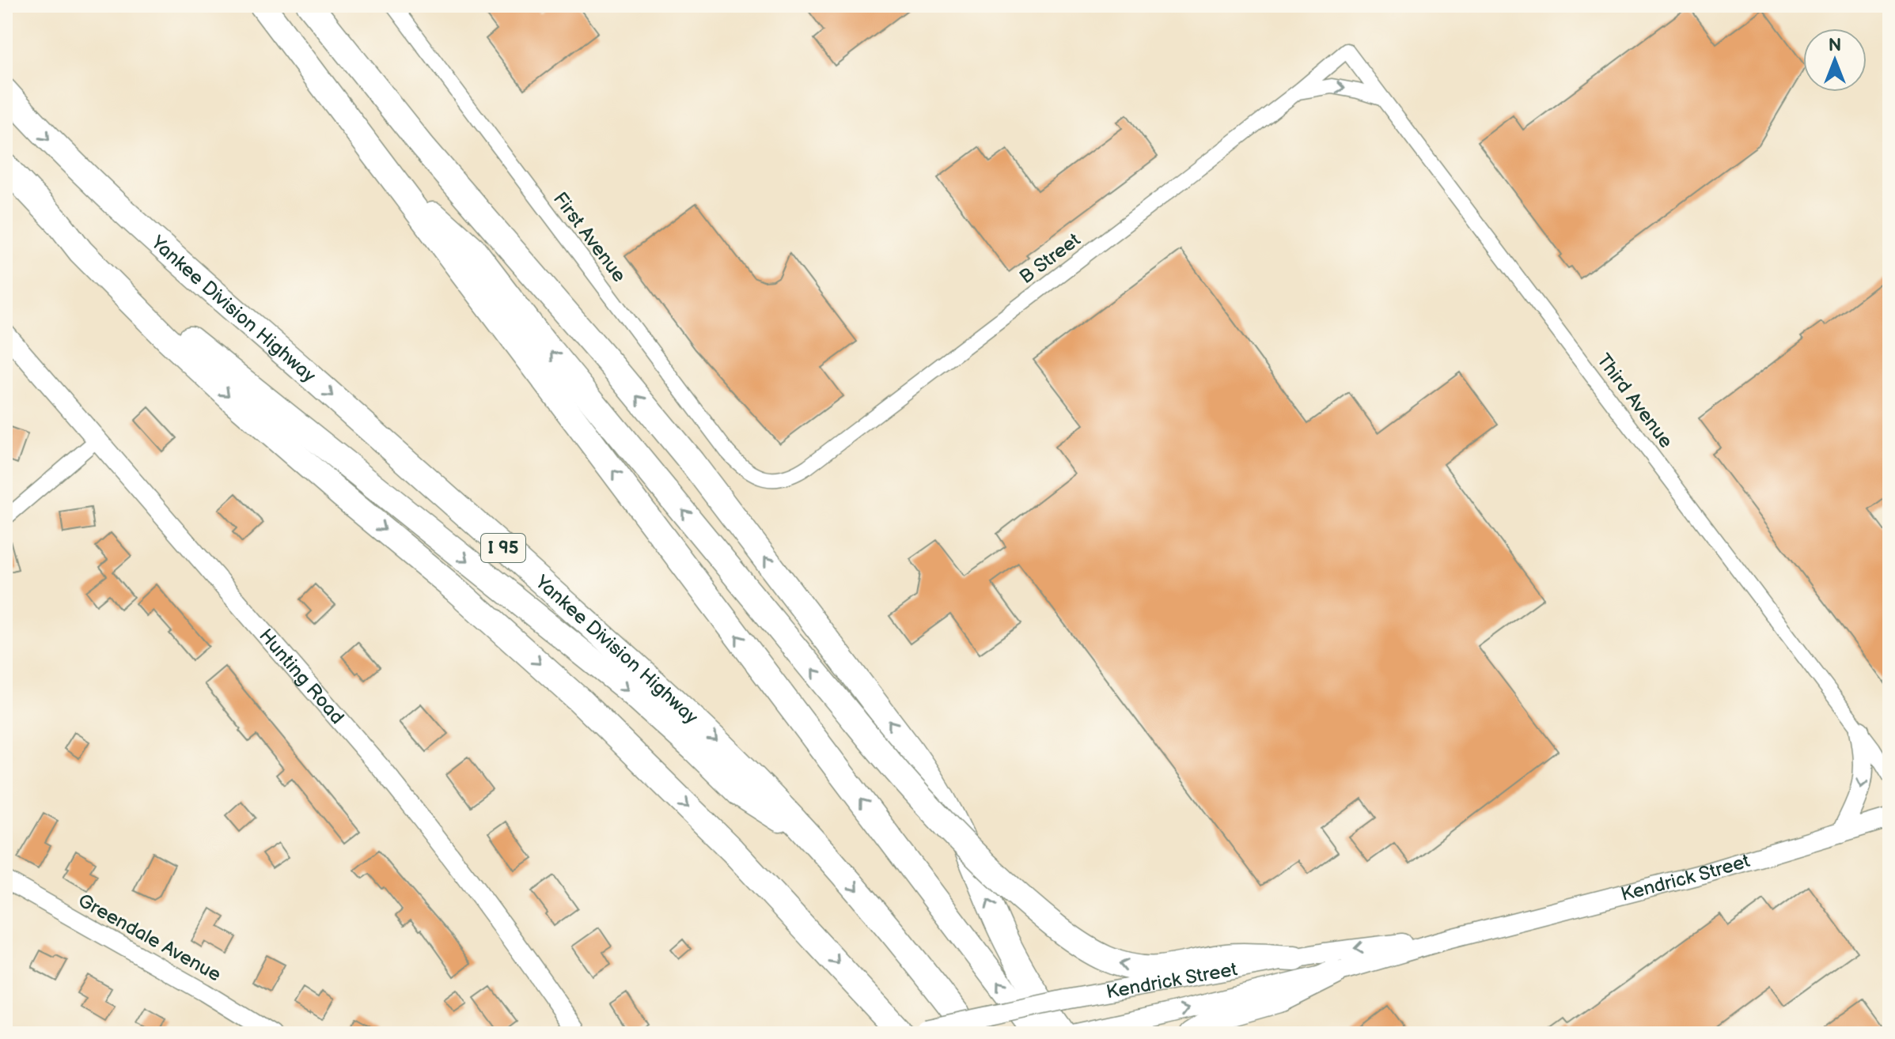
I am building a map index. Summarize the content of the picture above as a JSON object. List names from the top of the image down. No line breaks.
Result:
{"streets":{"highway":["Yankee Division Highway","I 95"],"main road":["Hunting Road","Kendrick Street"],"street":["First Avenue","B Street","Third Avenue","Greendale Avenue"]},"crossings":[["First Avenue","B Street"],["B Street","Third Avenue"]],"north":"top"}
